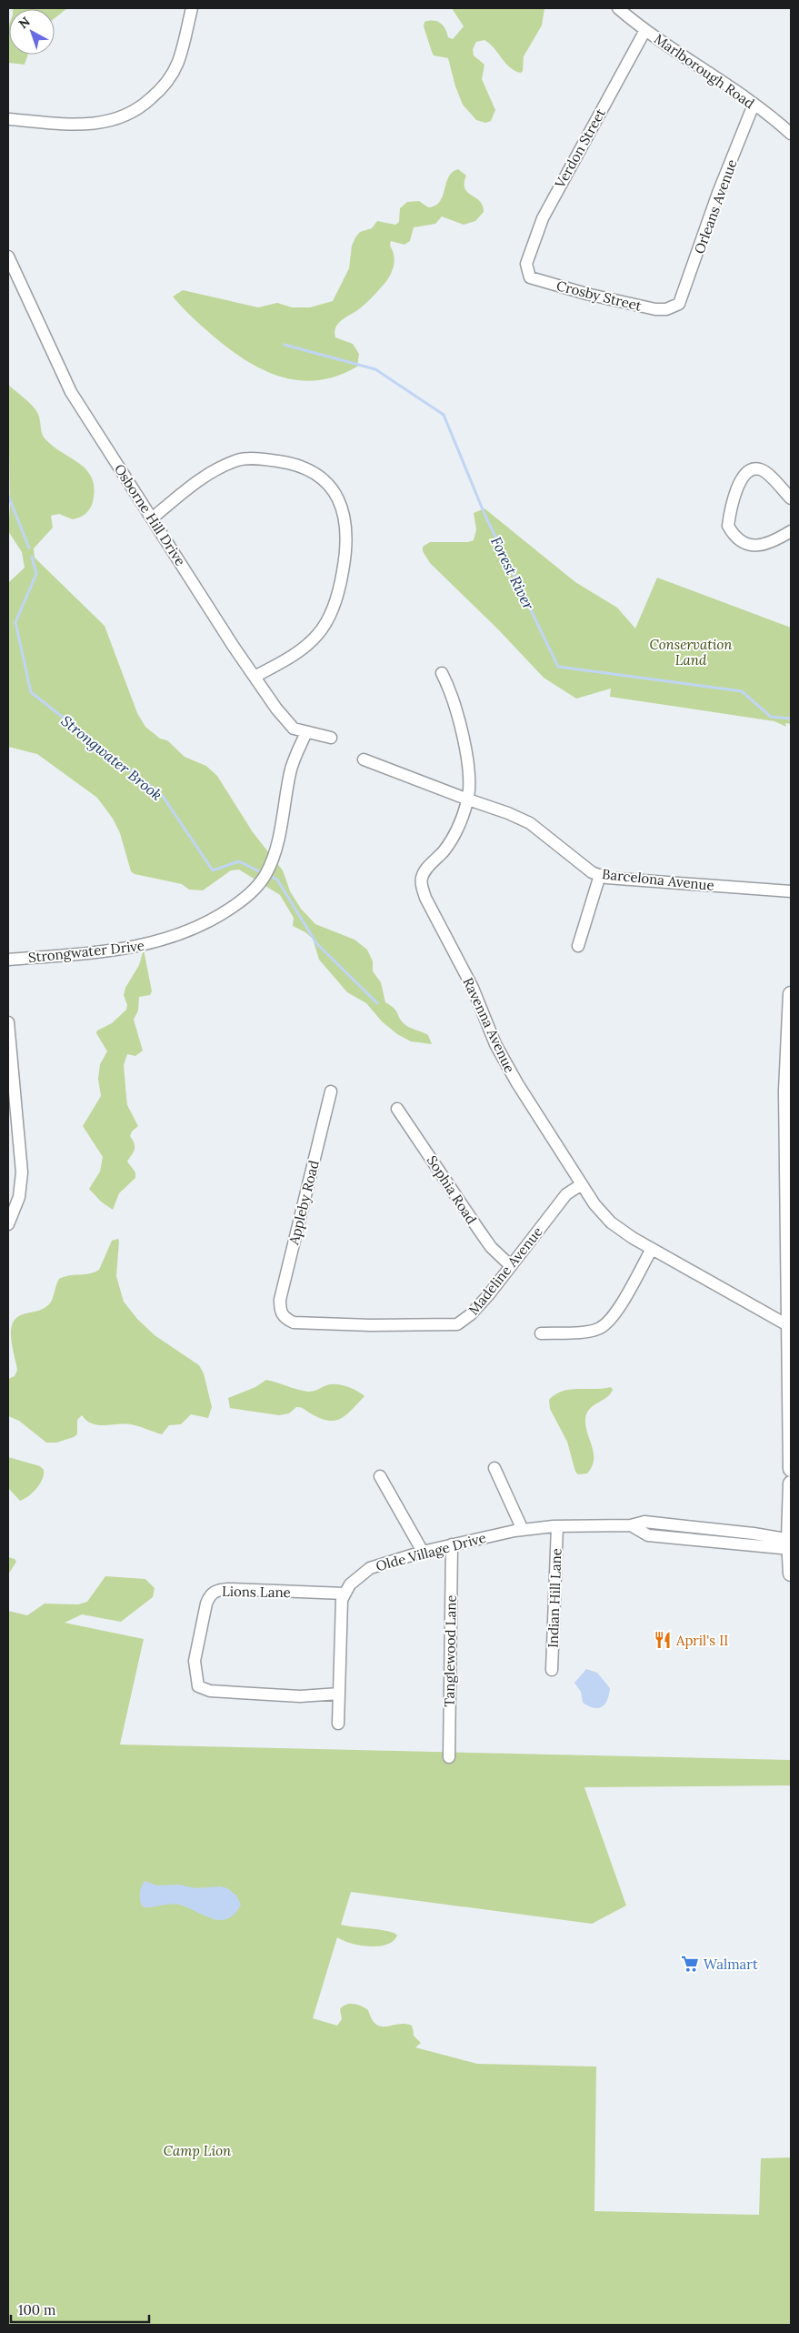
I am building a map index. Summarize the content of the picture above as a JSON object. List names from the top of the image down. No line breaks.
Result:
{"streets":{"street":["Marlborough Road","Verdon Street","Orleans Avenue","Crosby Street","Osborne Hill Drive","Barcelona Avenue","Strongwater Drive","Ravenna Avenue","Sophia Road","Appleby Road","Madeline Avenue","Olde Village Drive","Lions Lane","Indian Hill Lane","Tanglewood Lane"]},"crossings":[["Marlborough Road","Verdon Street"],["Marlborough Road","Orleans Avenue"],["Verdon Street","Crosby Street"],["Orleans Avenue","Crosby Street"],["Osborne Hill Drive","Strongwater Drive"],["Barcelona Avenue","Ravenna Avenue"],["Ravenna Avenue","Madeline Avenue"],["Sophia Road","Madeline Avenue"],["Appleby Road","Madeline Avenue"],["Olde Village Drive","Lions Lane"],["Olde Village Drive","Indian Hill Lane"],["Olde Village Drive","Tanglewood Lane"]],"water":["Forest River","Strongwater Brook"],"parks":["Conservation Land","Camp Lion"],"places":{"restaurant":["April's II"],"supermarket":["Walmart"]},"scale_bar":"100 m","north":"top left"}
